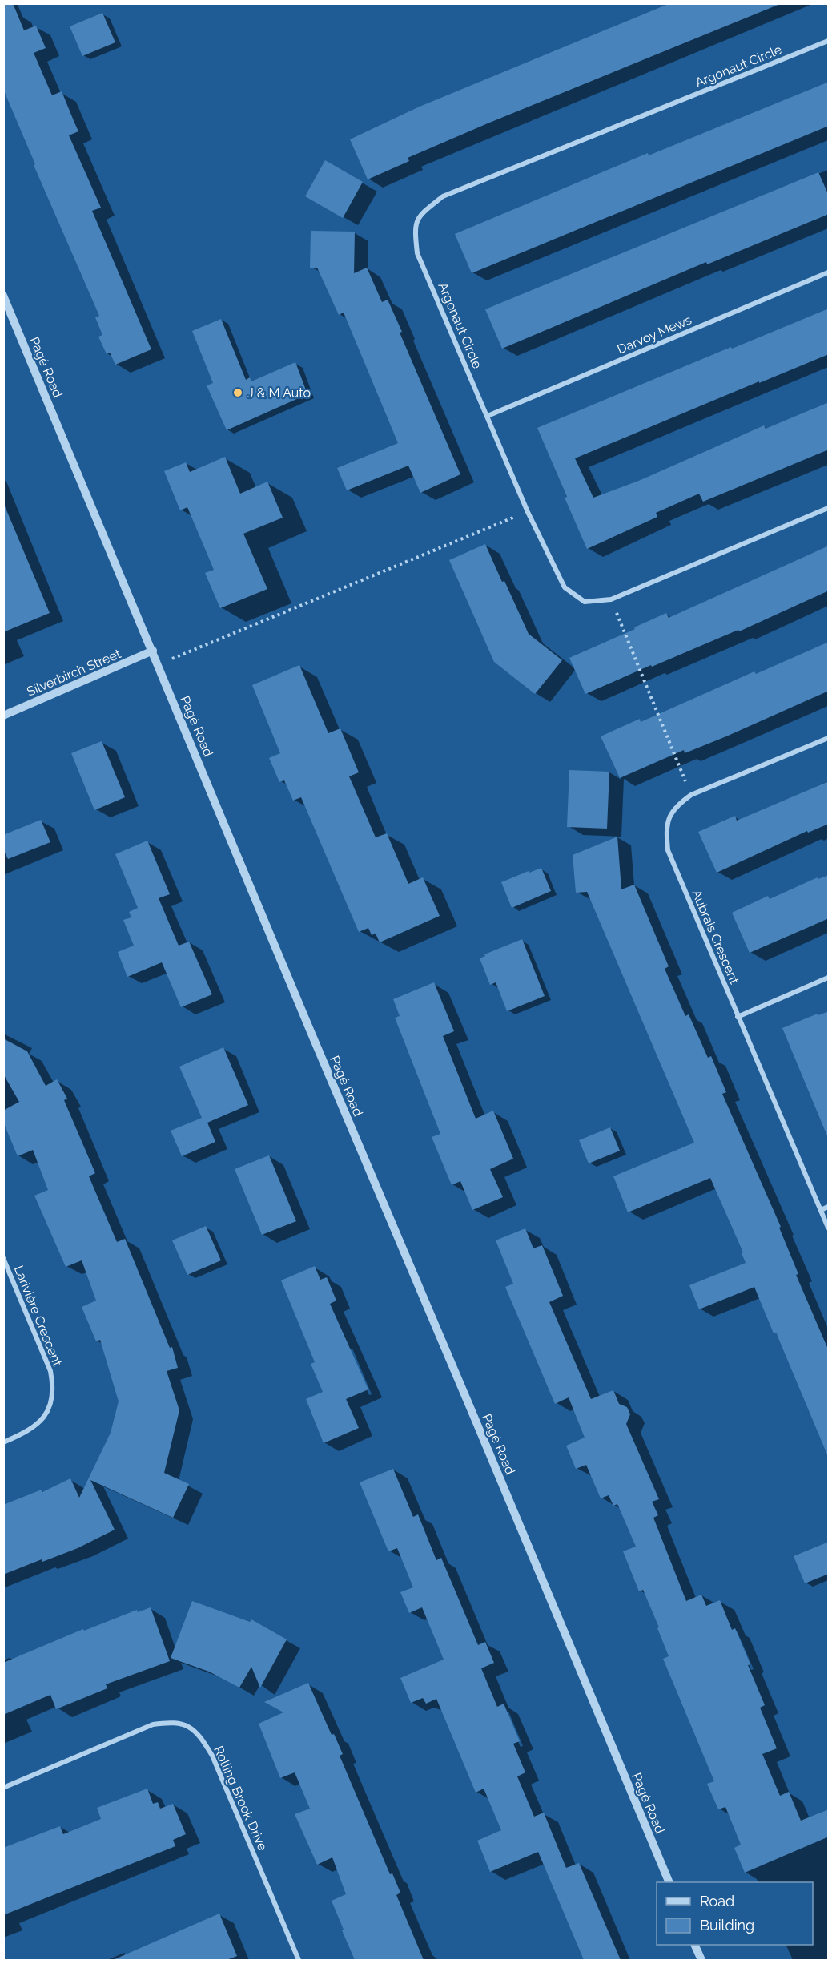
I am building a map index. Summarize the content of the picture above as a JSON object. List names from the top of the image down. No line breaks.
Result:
{"streets":{"street":["Argonaut Circle","Darvoy Mews","Pagé Road","Silverbirch Street","Aubrais Crescent","Larivière Crescent","Rolling Brook Drive"]},"crossings":[["Argonaut Circle","Darvoy Mews"],["Pagé Road","Silverbirch Street"]],"places":["J & M Auto"],"legend":["Road","Building"]}
